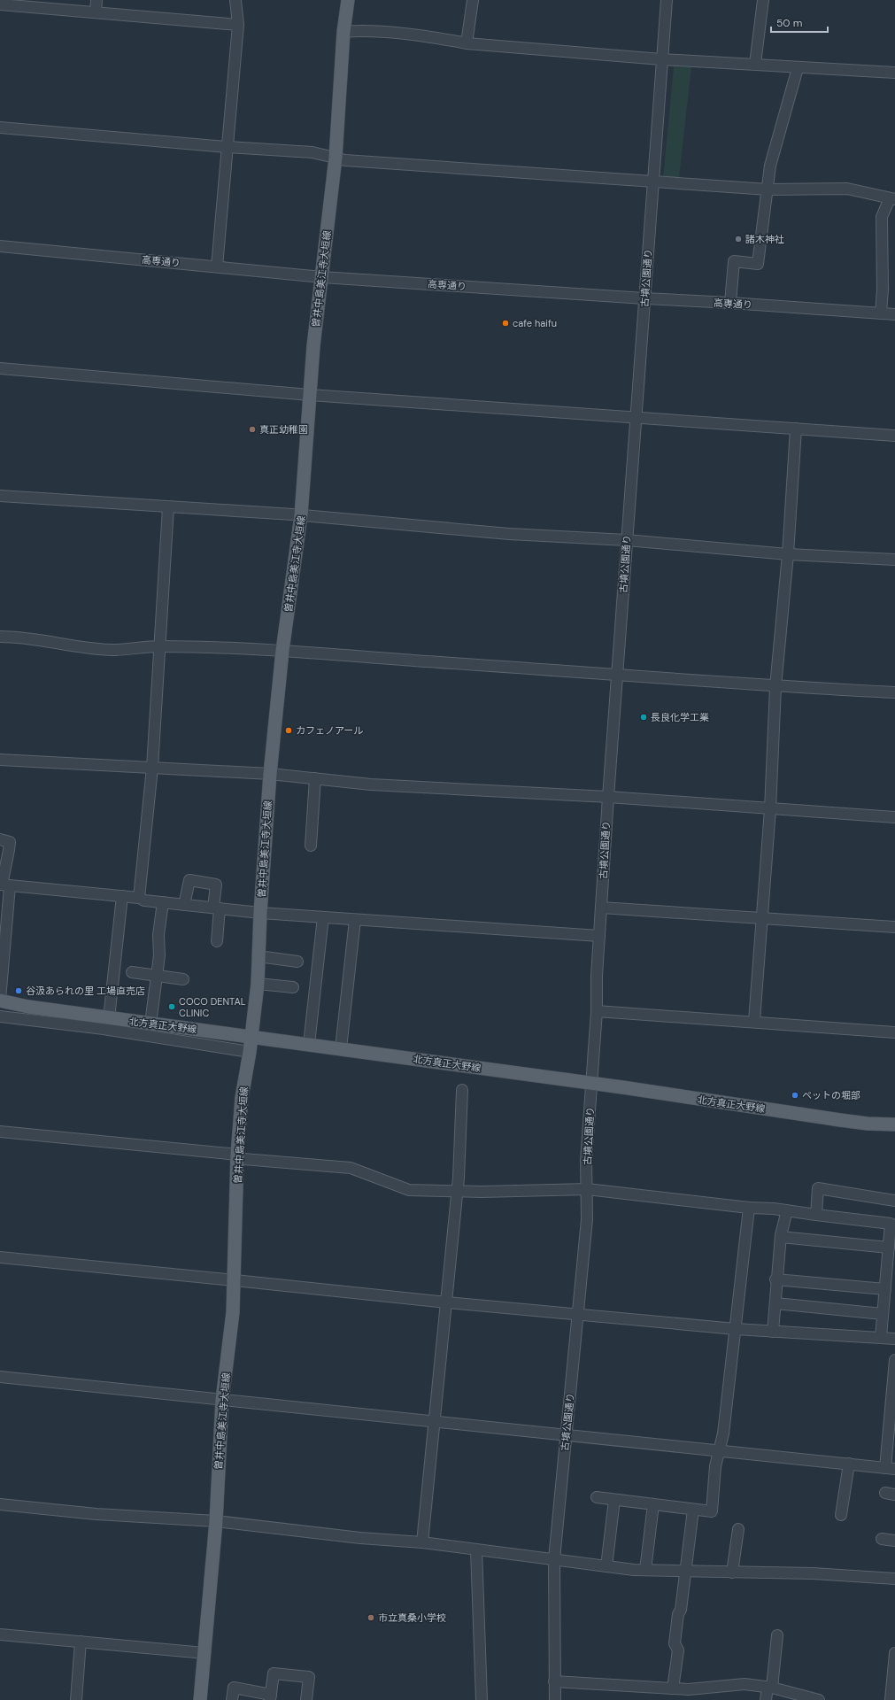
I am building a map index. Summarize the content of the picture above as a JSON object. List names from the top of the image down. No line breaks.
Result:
{"streets":{"main road":["曽井中島美江寺大垣線","北方真正大野線"],"street":["高専通り","古墳公園通り"]},"crossings":[["高専通り","古墳公園通り"],["高専通り","曽井中島美江寺大垣線"],["古墳公園通り","北方真正大野線"],["曽井中島美江寺大垣線","北方真正大野線"]],"places":["諸木神社","cafe haifu","真正幼稚園","長良化学工業","カフェノアール","谷汲あられの里 工場直売店","COCO DENTAL CLINIC","ペットの堀部","市立真桑小学校"],"scale_bar":"50 m"}
